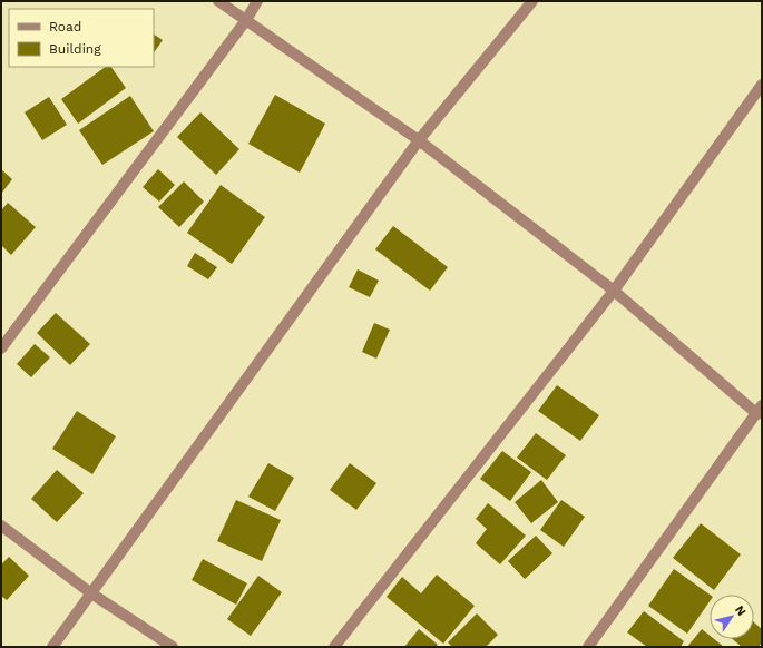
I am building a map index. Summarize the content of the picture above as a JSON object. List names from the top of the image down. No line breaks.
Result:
{"legend":["Road","Building"],"north":"top right"}
